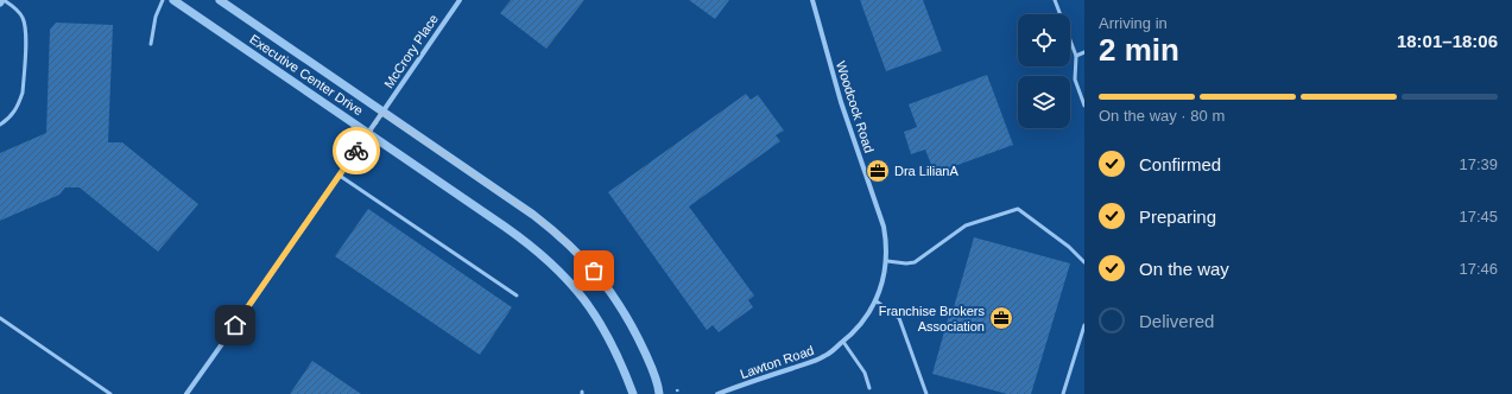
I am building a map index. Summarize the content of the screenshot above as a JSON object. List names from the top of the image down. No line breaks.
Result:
{"streets":{"street":["McCrory Place","Executive Center Drive","Woodcock Road","Lawton Road"]},"crossings":[["McCrory Place","Executive Center Drive"],["Woodcock Road","Lawton Road"]],"places":{"office":["Dra LilianA","Franchise Brokers Association"]},"page":{"heading":["2 min","Arriving in","18:01–18:06"],"bar":"On the way · 80 m","list":[["Confirmed","17:39"],["Preparing","17:45"],["On the way","17:46"],"Delivered"]}}
